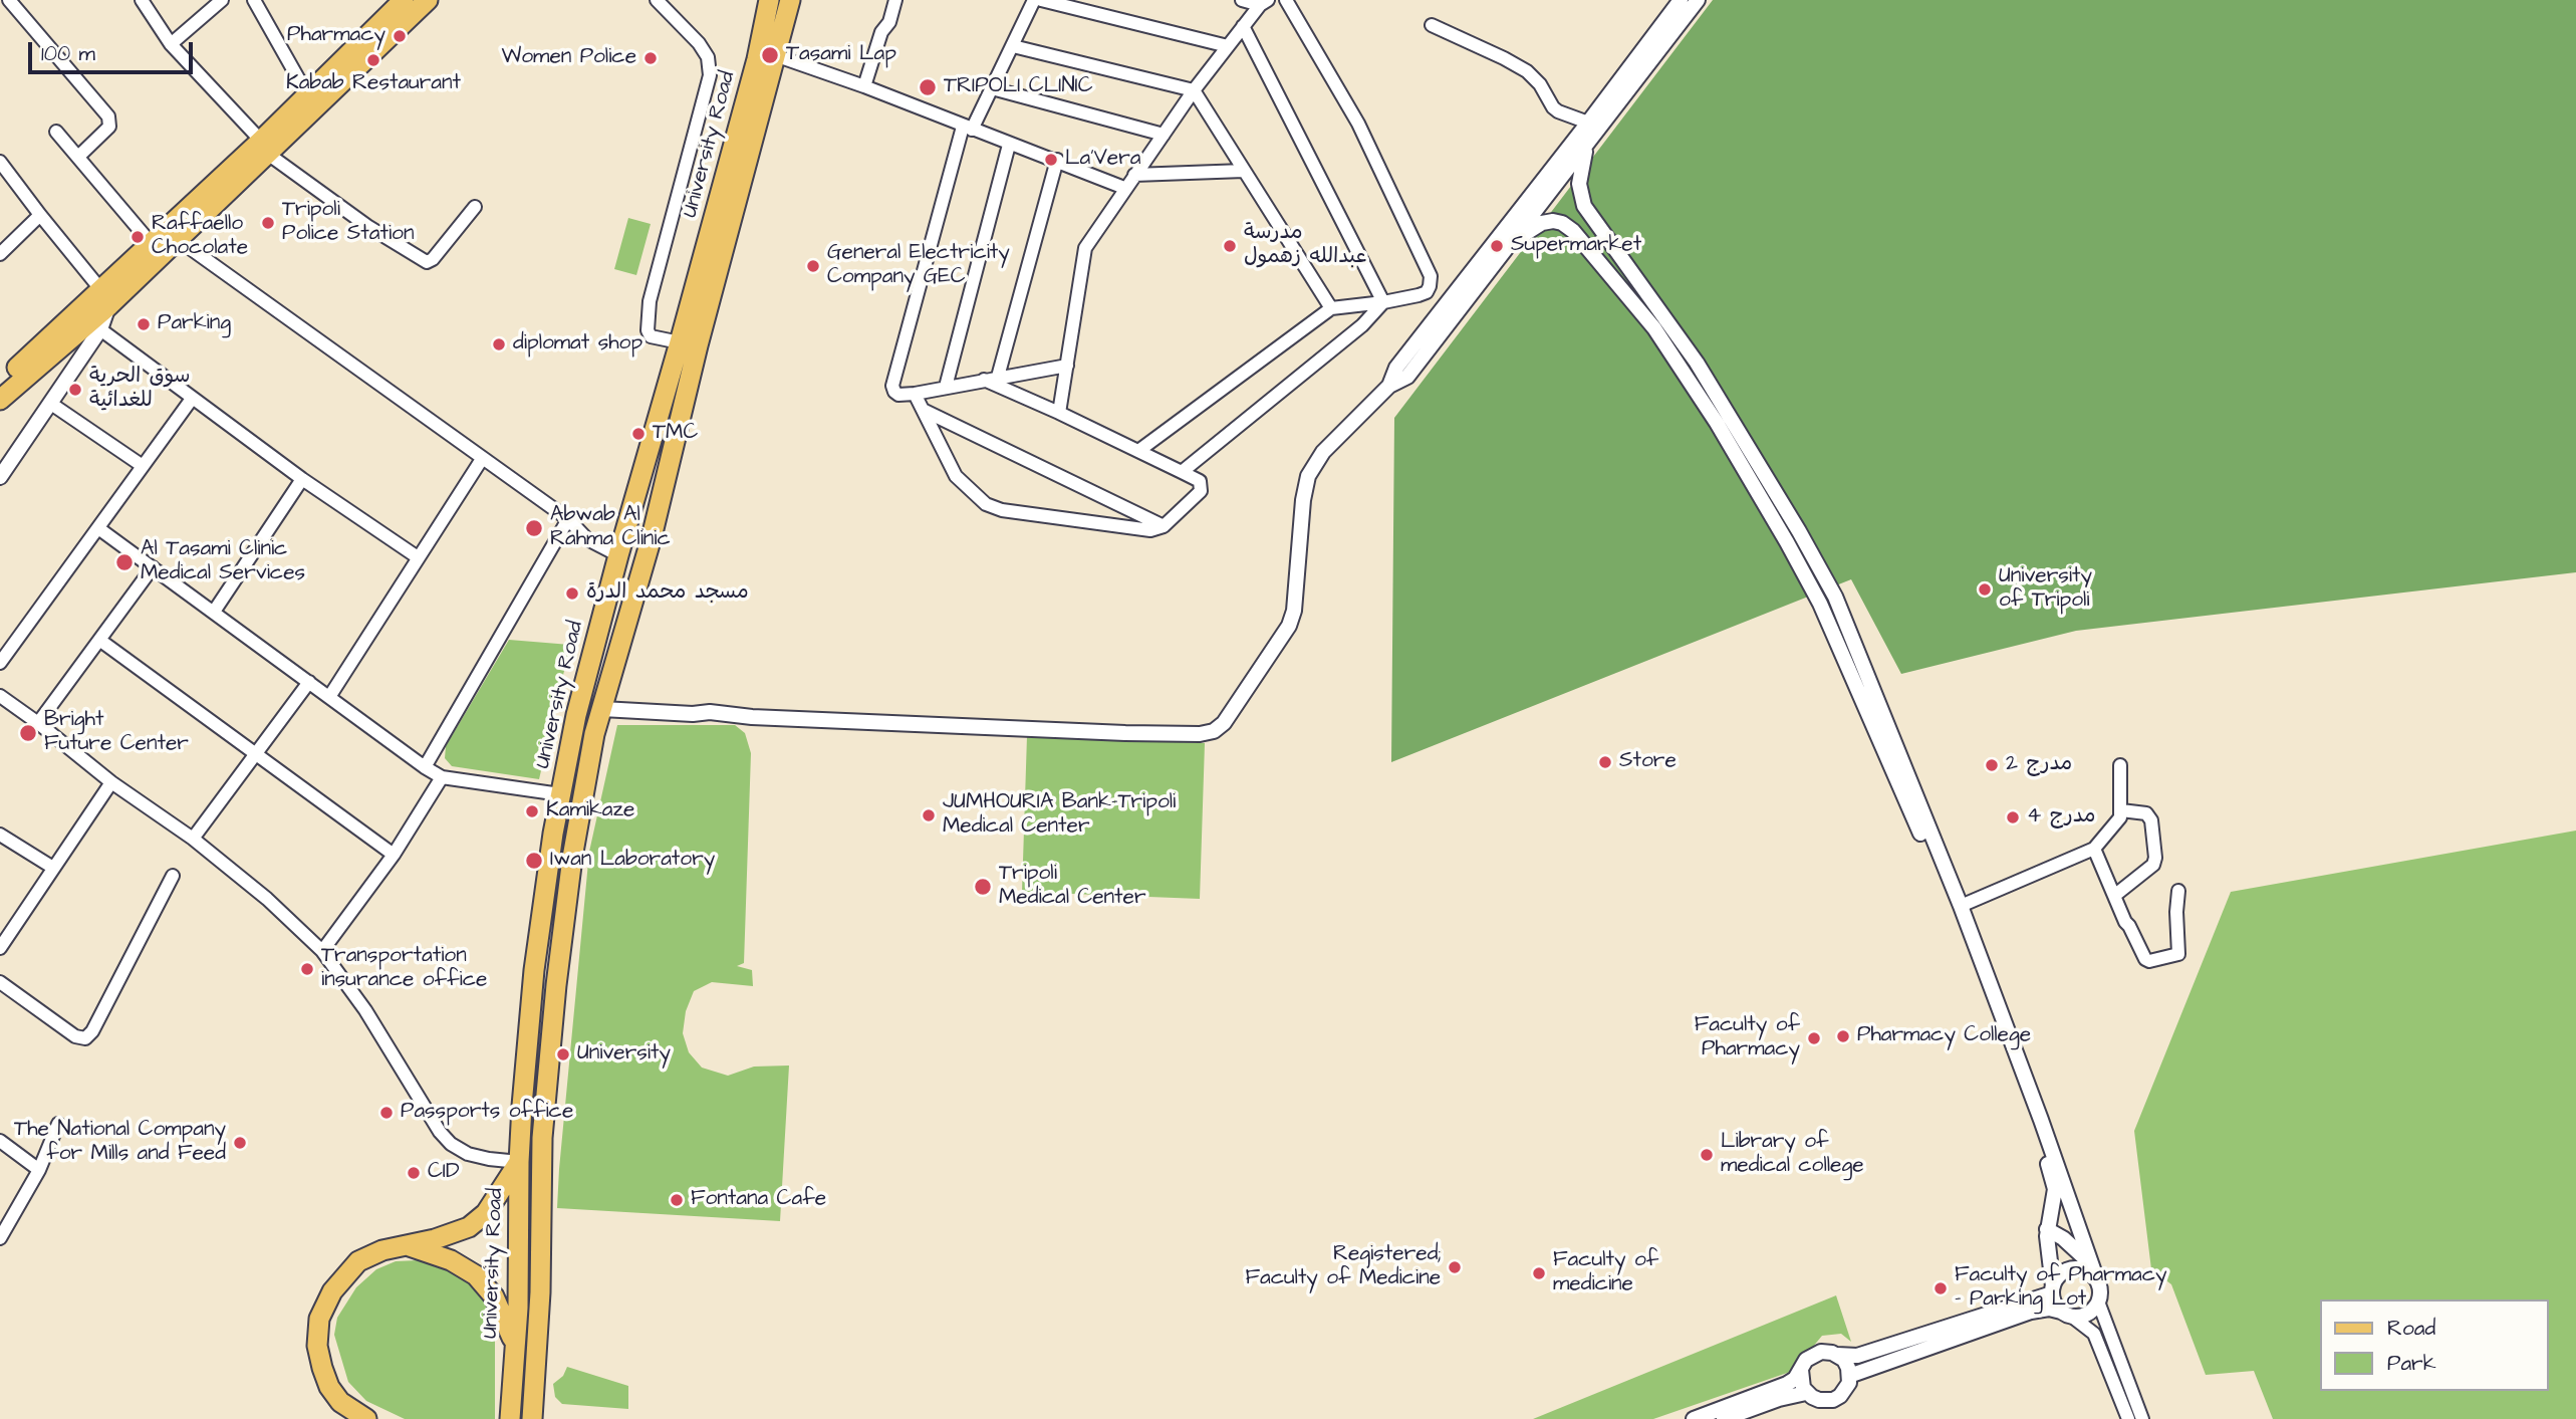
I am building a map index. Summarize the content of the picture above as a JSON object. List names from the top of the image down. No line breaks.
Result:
{"streets":{"main road":["University Road"]},"places":["Pharmacy","Tasami Lap","Women Police","Kabab Restaurant","TRIPOLI CLINIC","La'Vera","Tripoli Police Station","Raffaello Chocolate","مدرسة عبدالله زهمول","Supermarket","General Electricity Company GEC","Parking","diplomat shop","سوق الحرية للغدائية","TMC","Abwab Al Rahma Clinic","Al Tasami Clinic Medical Services","University of Tripoli","مسجد محمد الدرة","Bright Future Center","Store","مدرج 2","Kamikaze","JUMHOURIA Bank-Tripoli Medical Center","مدرج 4","Iwan Laboratory","Tripoli Medical Center","Transportation insurance office","Pharmacy College","Faculty of Pharmacy","University","Passports office","The National Company for Mills and Feed","Library of medical college","CID","Fontana Cafe","Registered; Faculty of Medicine","Faculty of medicine","Faculty of Pharmacy - Parking Lot"],"legend":["Road","Park"],"scale_bar":"100 m"}
